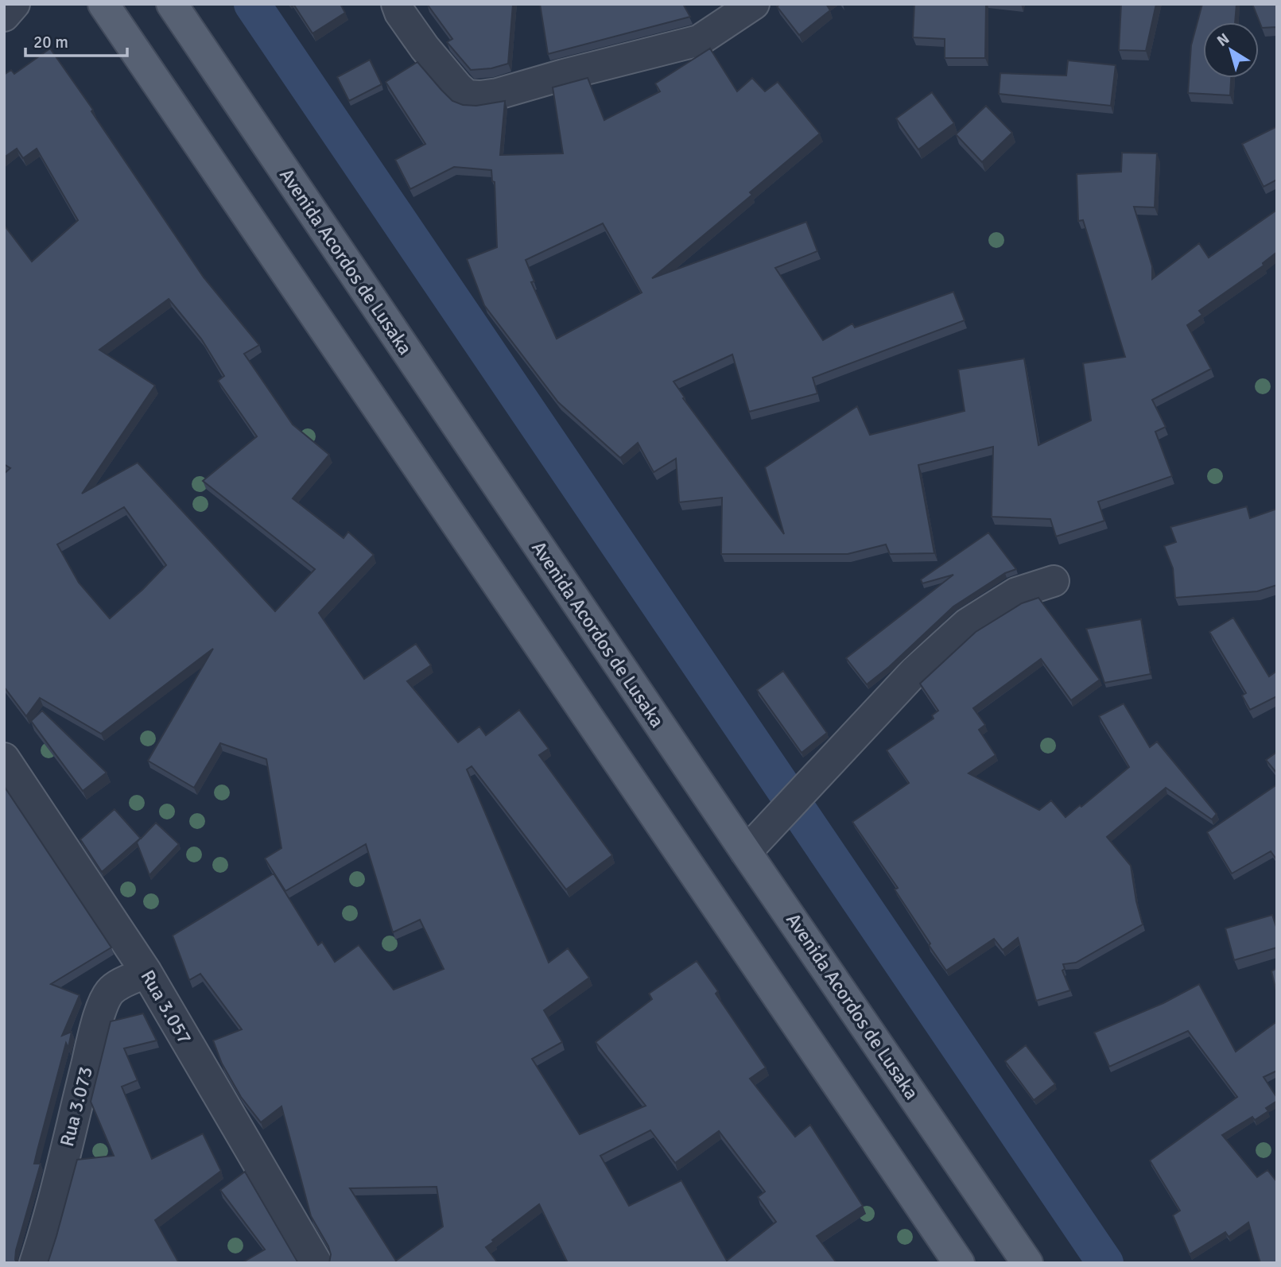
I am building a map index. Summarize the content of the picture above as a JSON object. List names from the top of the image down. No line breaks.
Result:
{"streets":{"main road":["Avenida Acordos de Lusaka"],"street":["Rua 3.057","Rua 3.073"]},"crossings":[["Rua 3.057","Rua 3.073"]],"scale_bar":"20 m","north":"top left"}
